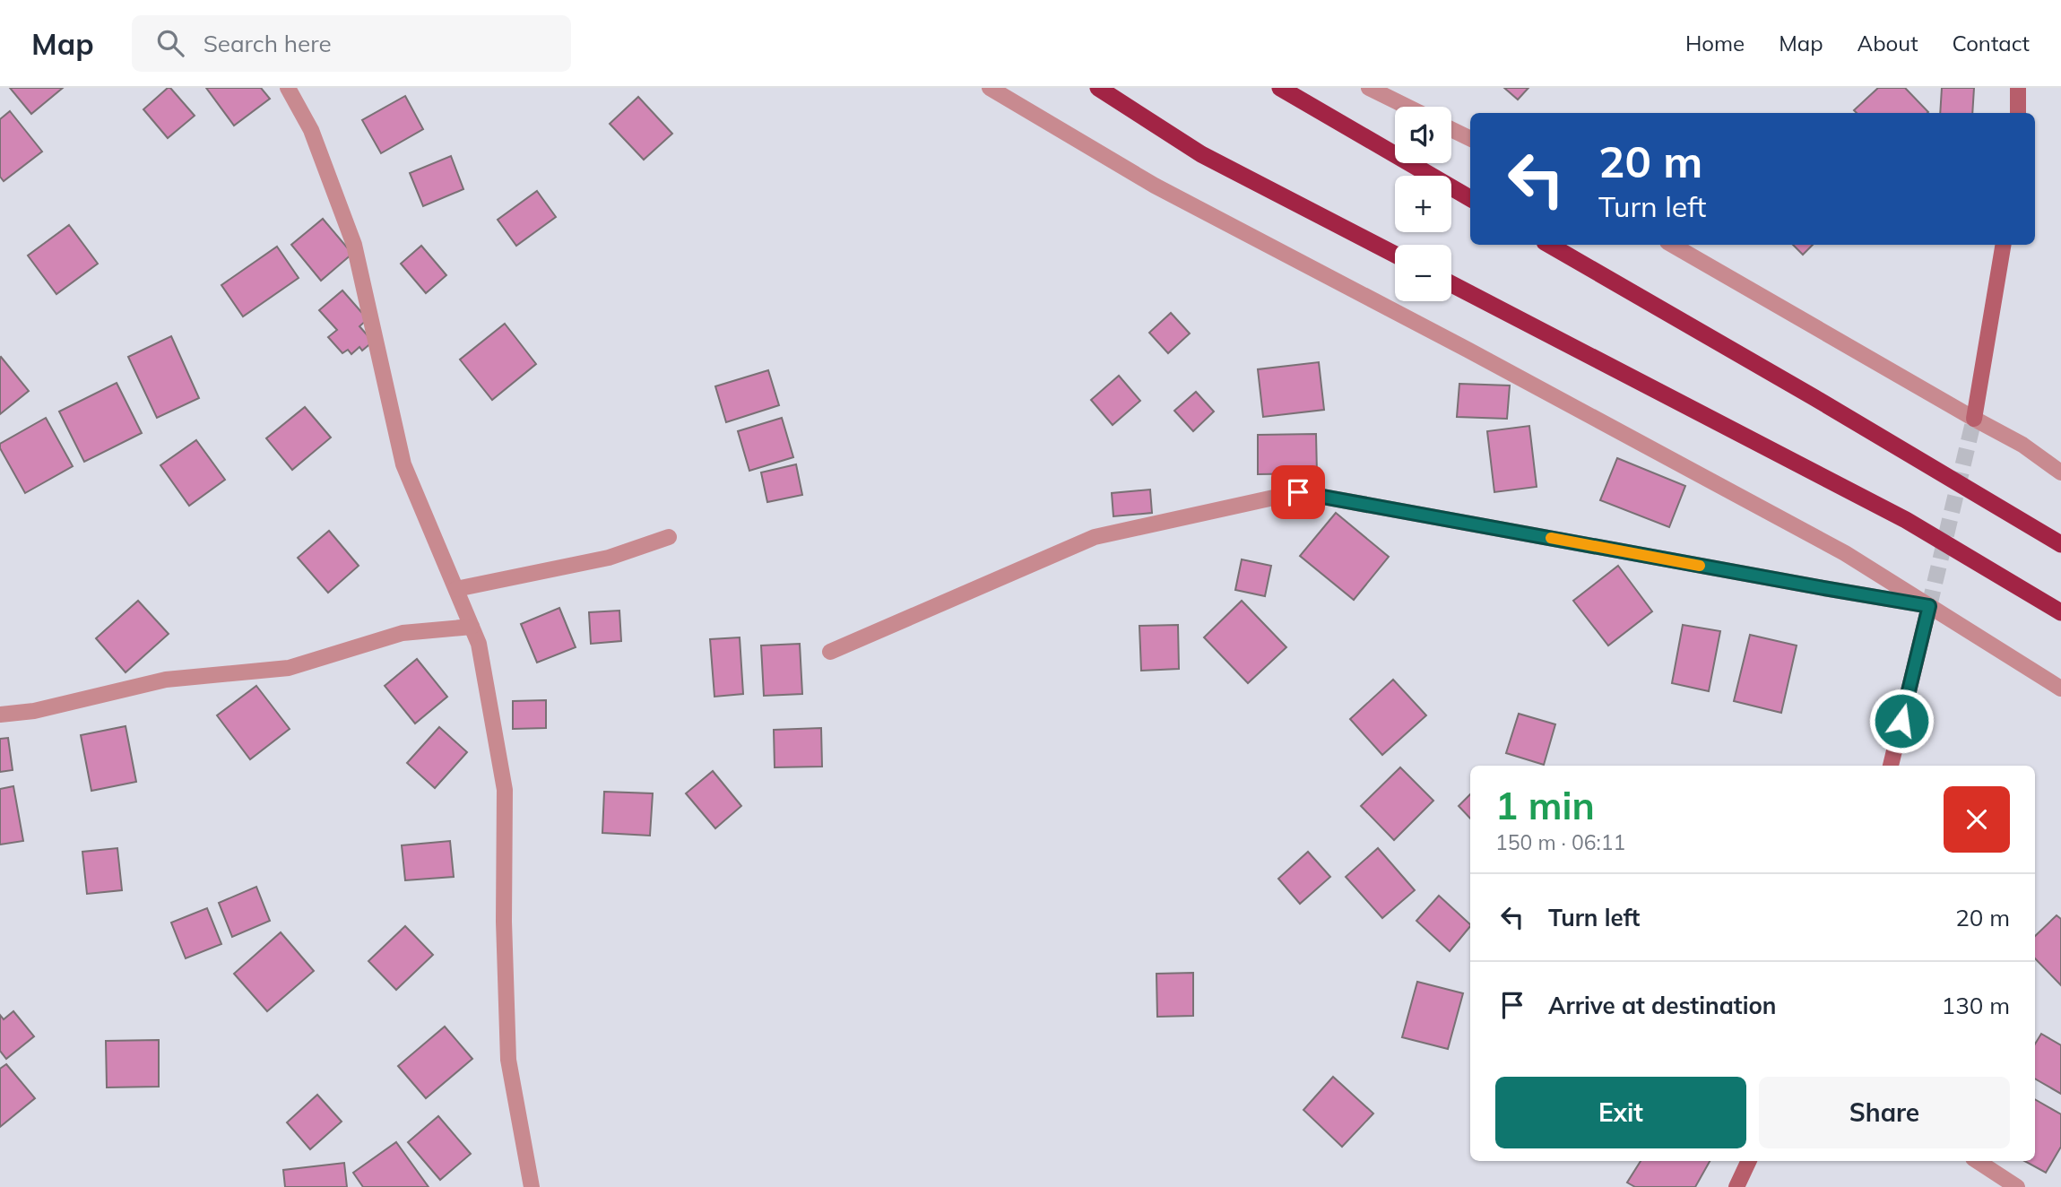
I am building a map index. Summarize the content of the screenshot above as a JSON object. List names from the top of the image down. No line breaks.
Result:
{"page":{"header":"Map","search":"Search here","nav":["Home","Map","About","Contact"],"map_buttons":["+","−"],"turn":["20 m","Turn left"],"heading":["1 min","150 m · 06:11"],"list":[{"name":"Turn left","value":"20 m"},{"name":"Arrive at destination","value":"130 m"}],"buttons":["Exit","Share"]}}
